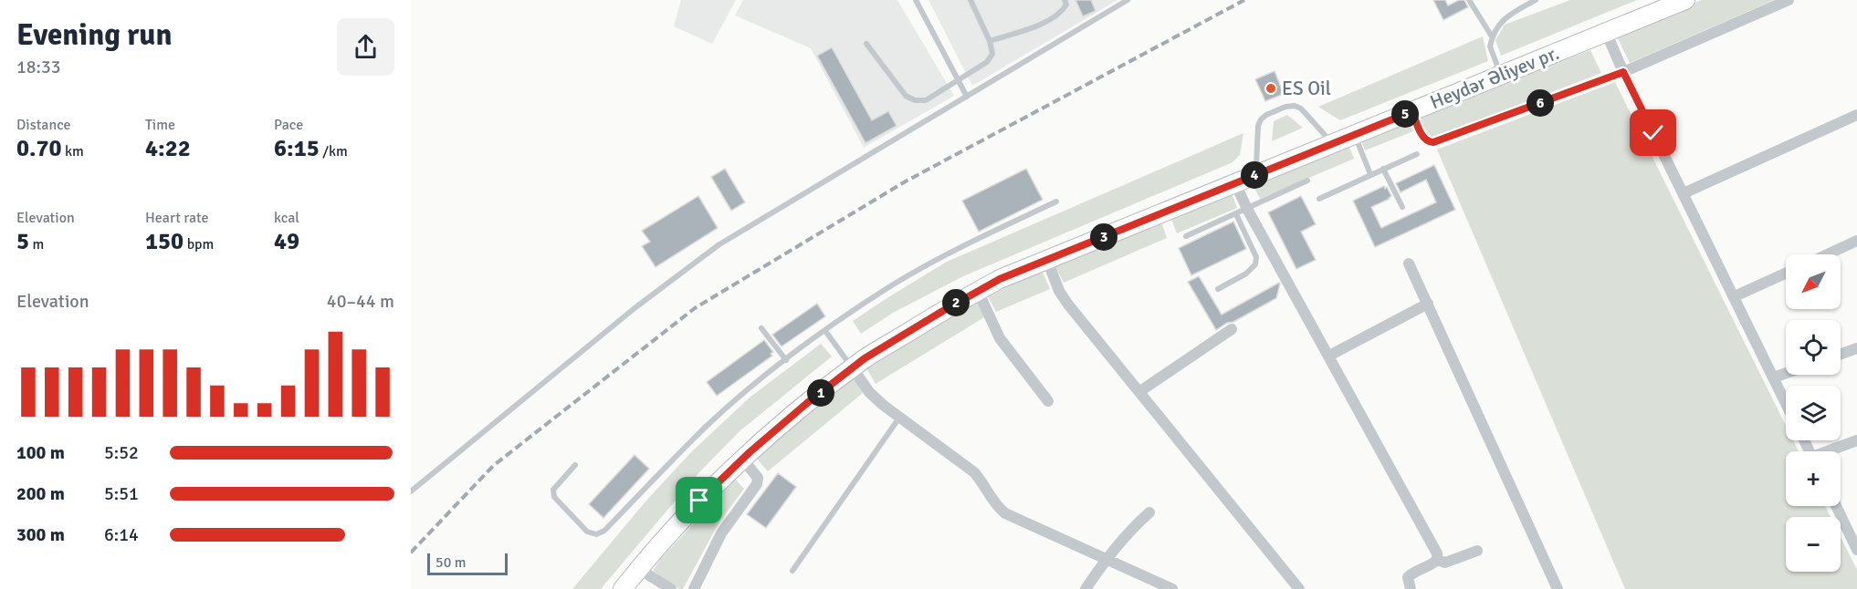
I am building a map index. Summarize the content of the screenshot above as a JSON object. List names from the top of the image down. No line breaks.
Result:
{"streets":{"main road":["Heydər Əliyev pr."]},"places":["ES Oil"],"scale_bar":"50 m","north":"bottom left","page":{"heading":["Evening run","18:33"],"pins":["6","5","4","3","2","1"],"stats":[["Distance","0.70 km"],["Time","4:22"],["Pace","6:15 /km"],["Elevation","5 m"],["Heart rate","150 bpm"],["kcal","49"]],"map_buttons":["+","−"],"chart":["Elevation","40–44 m"],"list":[{"name":"100 m","note":"5:52"},{"name":"200 m","note":"5:51"},{"name":"300 m","note":"6:14"}],"scale":"50 m"}}
